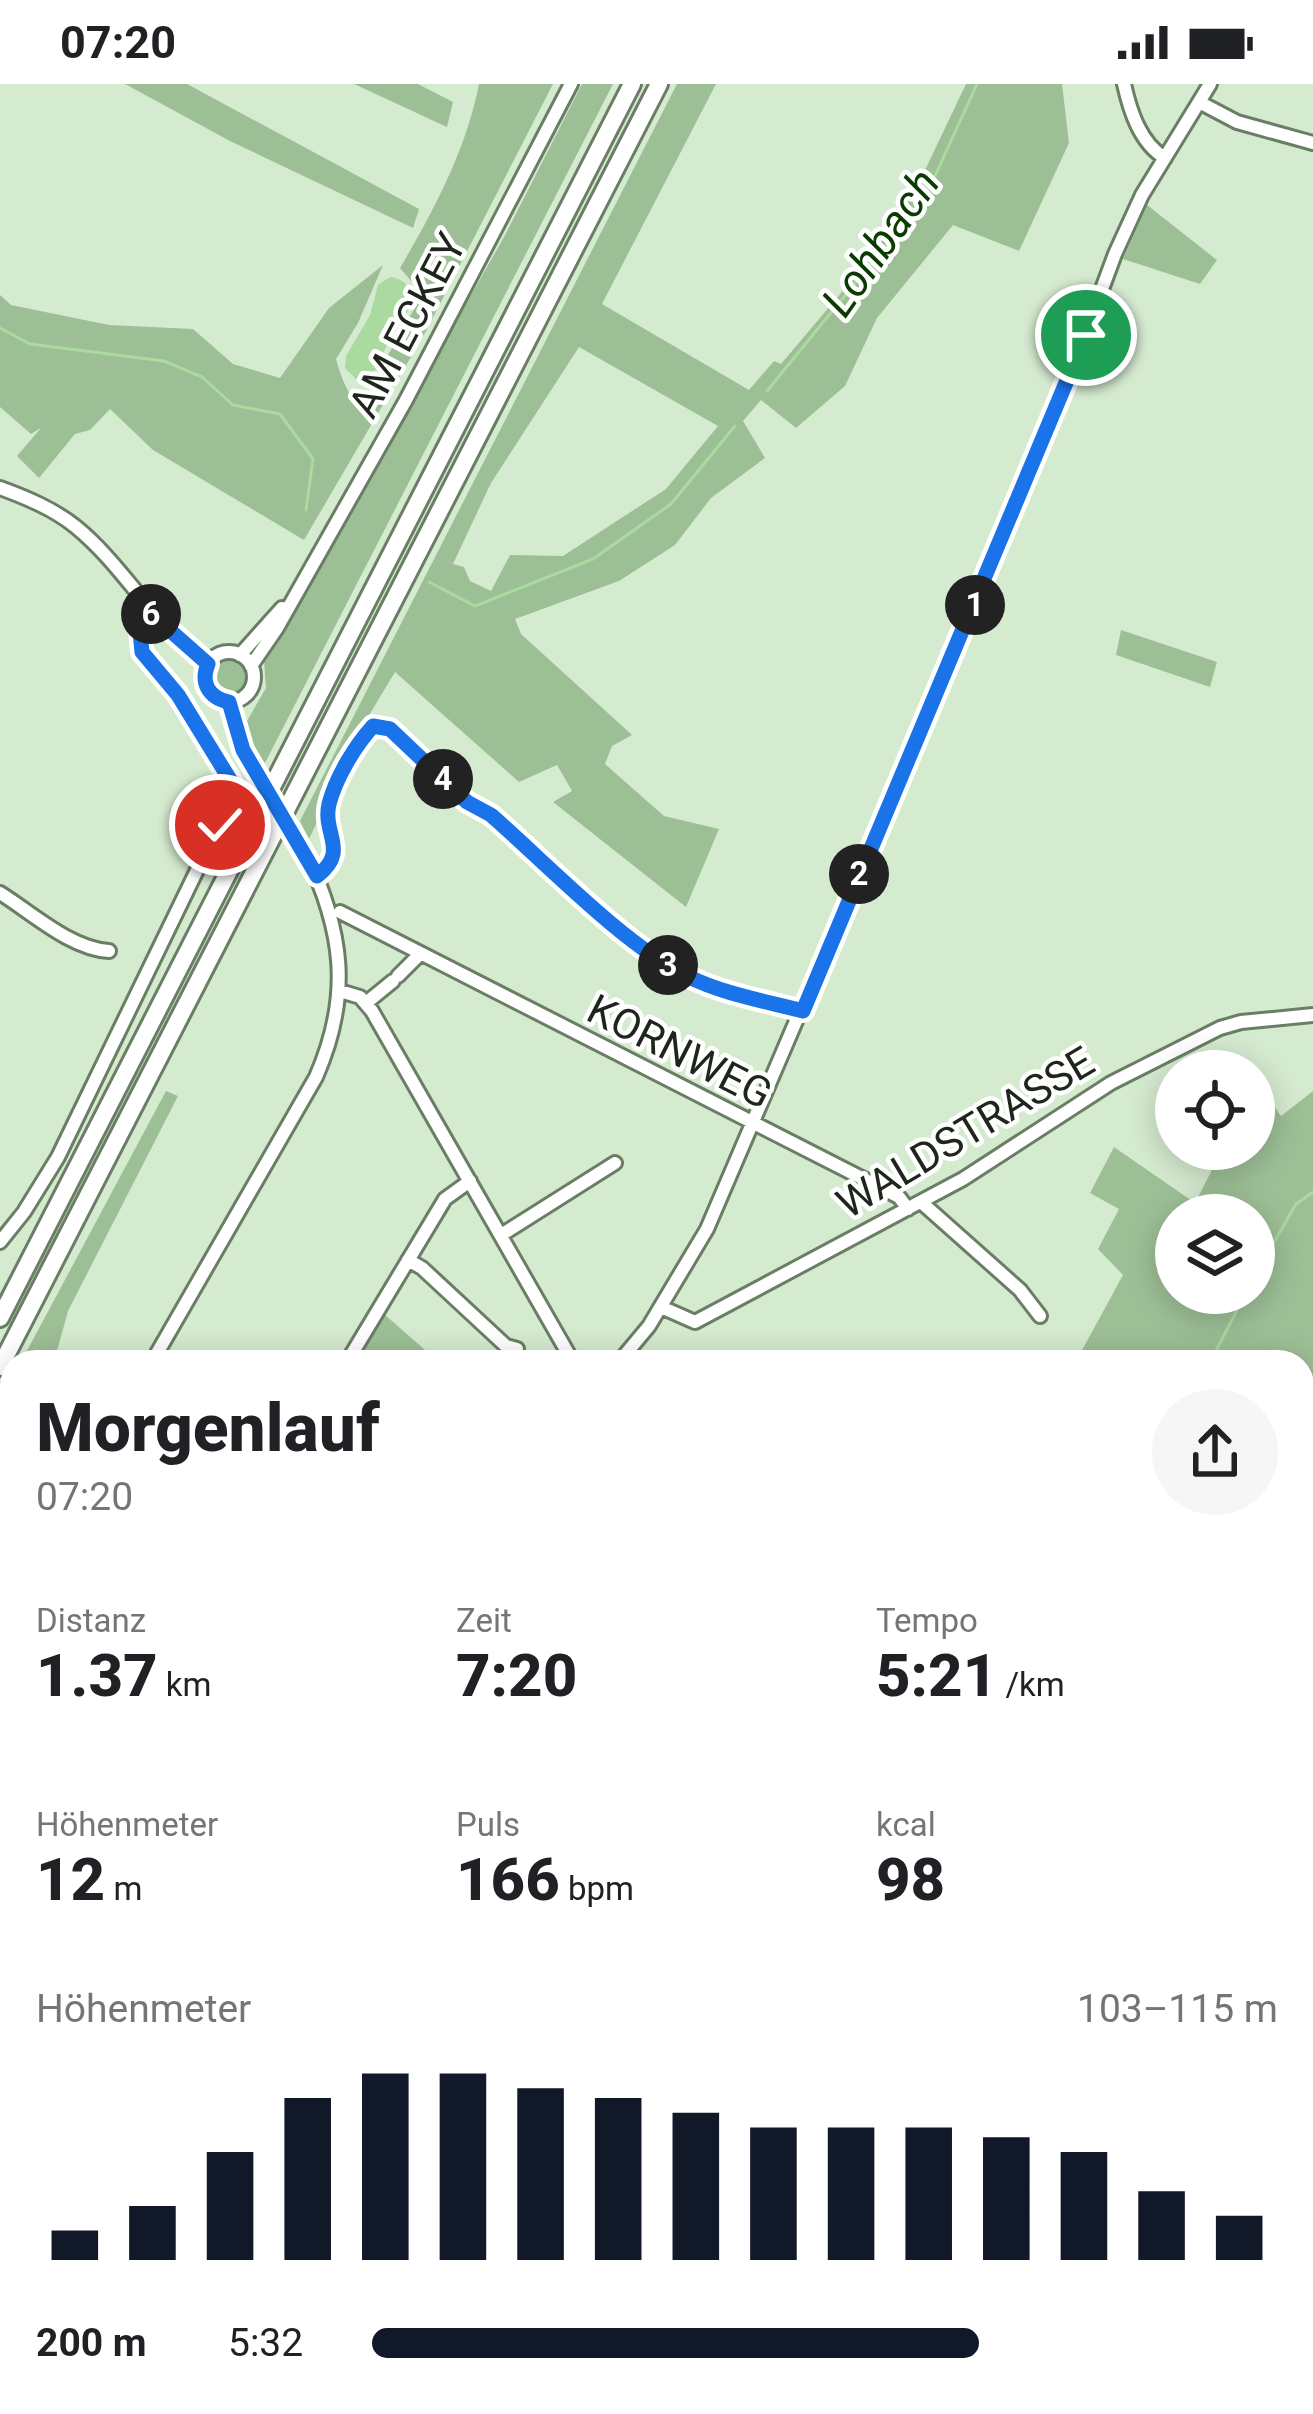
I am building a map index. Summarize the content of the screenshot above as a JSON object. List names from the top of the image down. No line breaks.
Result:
{"streets":{"street":["AM ECKEY","KORNWEG","WALDSTRASSE"]},"crossings":[["KORNWEG","WALDSTRASSE"]],"water":["Lohbach"],"page":{"status":"07:20","pins":["1","6","4","2","3"],"heading":["Morgenlauf","07:20"],"stats":[["Distanz","1.37 km"],["Zeit","7:20"],["Tempo","5:21 /km"],["Höhenmeter","12 m"],["Puls","166 bpm"],["kcal","98"]],"chart":["Höhenmeter","103–115 m"],"list":[{"name":"200 m","note":"5:32"}]}}
